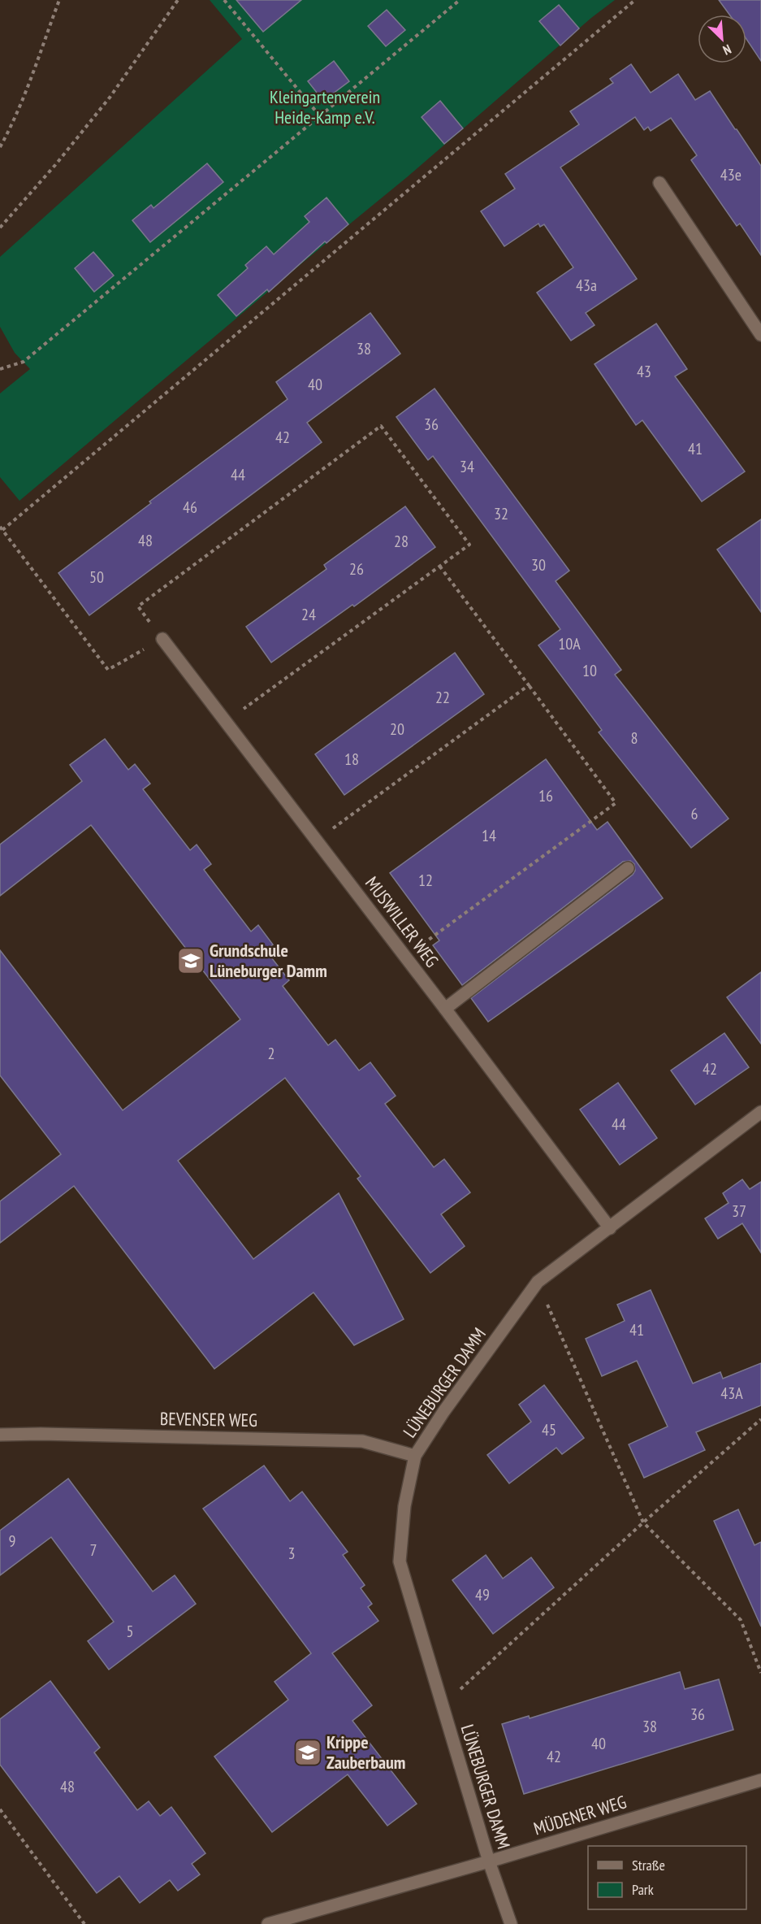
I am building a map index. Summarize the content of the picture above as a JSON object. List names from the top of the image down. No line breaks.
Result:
{"streets":{"street":["MUSWILLER WEG","LÜNEBURGER DAMM","BEVENSER WEG","MÜDENER WEG"]},"crossings":[["MUSWILLER WEG","LÜNEBURGER DAMM"],["LÜNEBURGER DAMM","BEVENSER WEG"],["LÜNEBURGER DAMM","MÜDENER WEG"]],"parks":["Kleingartenverein Heide-Kamp e.V."],"places":{"school or university":["Grundschule Lüneburger Damm","Krippe Zauberbaum"]},"house_numbers":["43e","43a","38","43","40","36","42","41","34","44","46","32","48","28","30","26","50","24","10A","10","22","20","8","18","16","6","14","12","2","42","44","37","41","43A","45","9","7","3","49","5","36","38","40","42","48"],"legend":["Straße","Park"],"north":"bottom right"}
